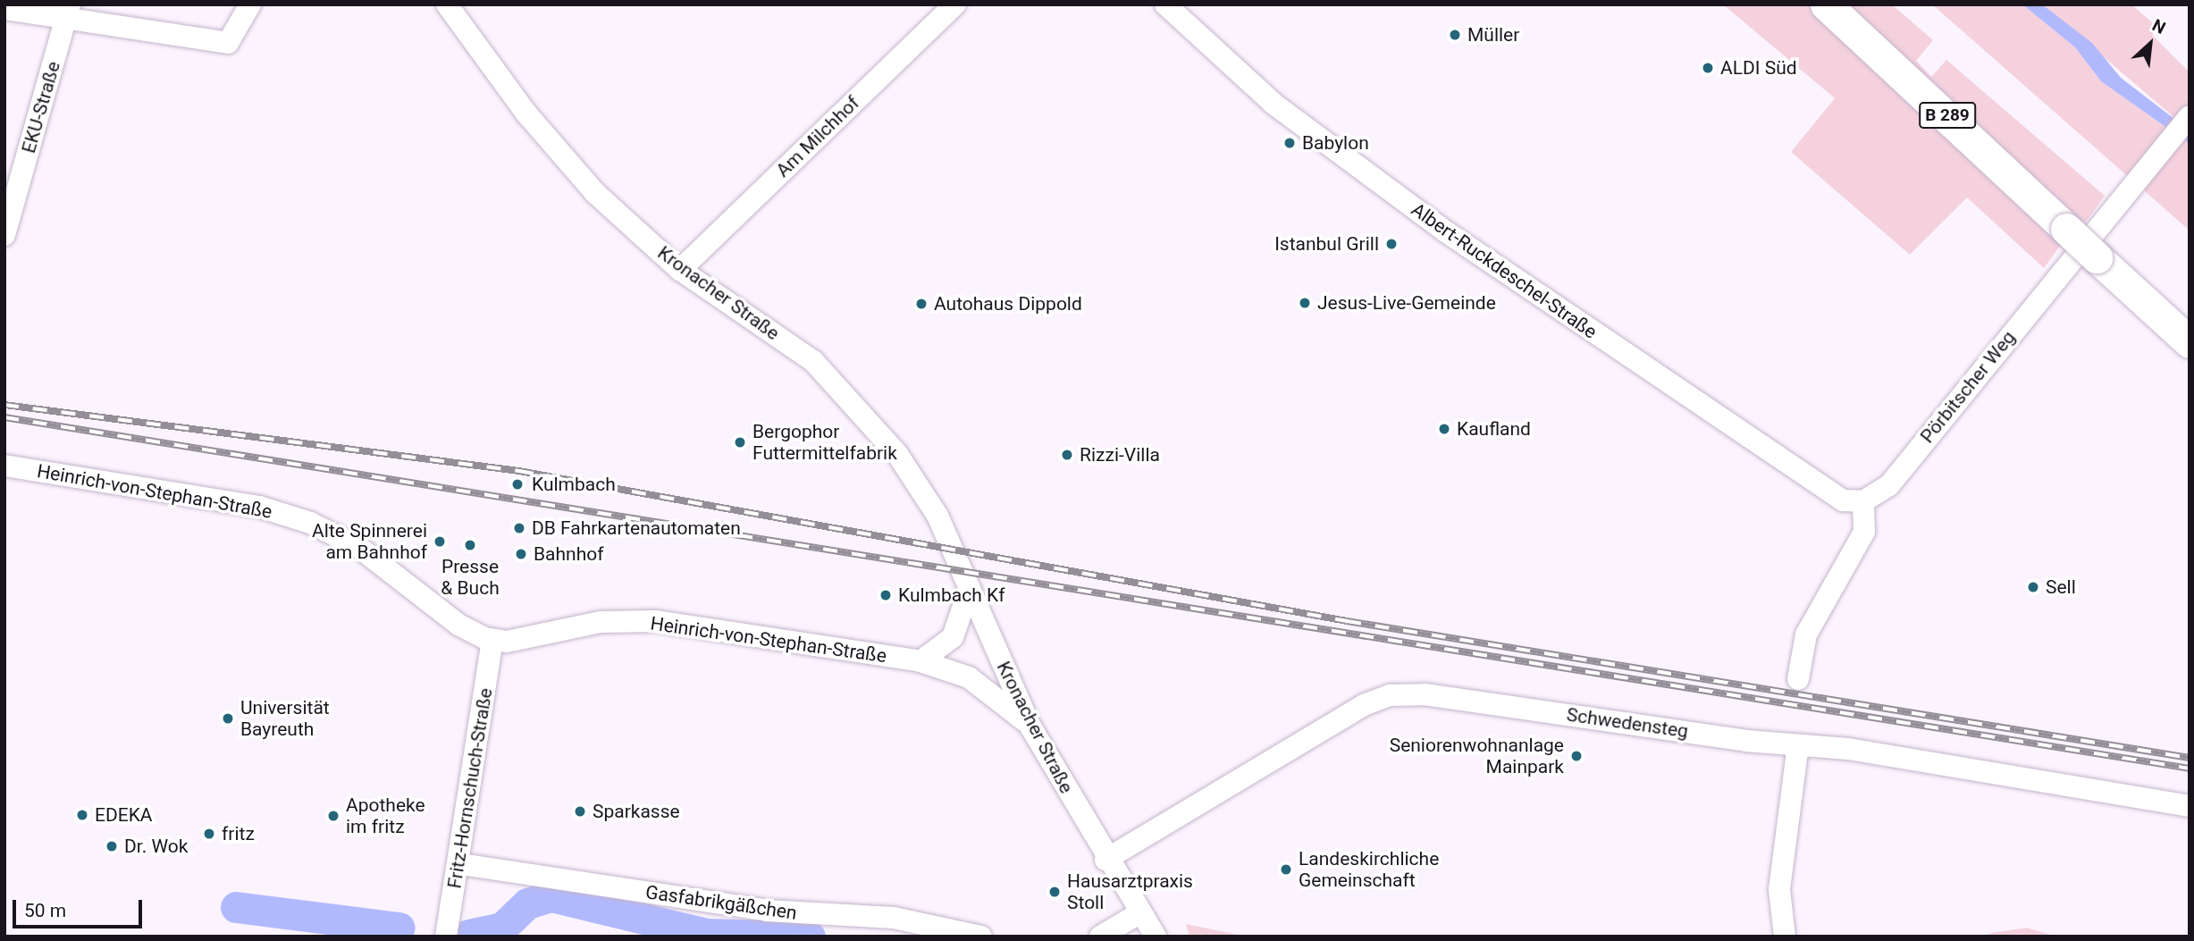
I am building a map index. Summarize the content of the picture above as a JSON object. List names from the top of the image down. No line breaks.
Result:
{"streets":{"highway":["B 289"],"street":["EKU-Straße","Am Milchhof","Albert-Ruckdeschel-Straße","Kronacher Straße","Pörbitscher Weg","Heinrich-von-Stephan-Straße","Schwedensteg","Fritz-Hornschuch-Straße","Gasfabrikgäßchen"]},"crossings":[["Am Milchhof","Kronacher Straße"],["Albert-Ruckdeschel-Straße","Pörbitscher Weg"],["Kronacher Straße","Heinrich-von-Stephan-Straße"],["Kronacher Straße","Schwedensteg"],["Heinrich-von-Stephan-Straße","Fritz-Hornschuch-Straße"],["Fritz-Hornschuch-Straße","Gasfabrikgäßchen"]],"places":["Müller","ALDI Süd","Babylon","Istanbul Grill","Jesus-Live-Gemeinde","Autohaus Dippold","Kaufland","Bergophor Futtermittelfabrik","Rizzi-Villa","Kulmbach","DB Fahrkartenautomaten","Alte Spinnerei am Bahnhof","Presse & Buch","Bahnhof","Sell","Kulmbach Kf","Universität Bayreuth","Seniorenwohnanlage Mainpark","Sparkasse","EDEKA","Apotheke im fritz","fritz","Dr. Wok","Landeskirchliche Gemeinschaft","Hausarztpraxis Stoll"],"scale_bar":"50 m","north":"top right"}
